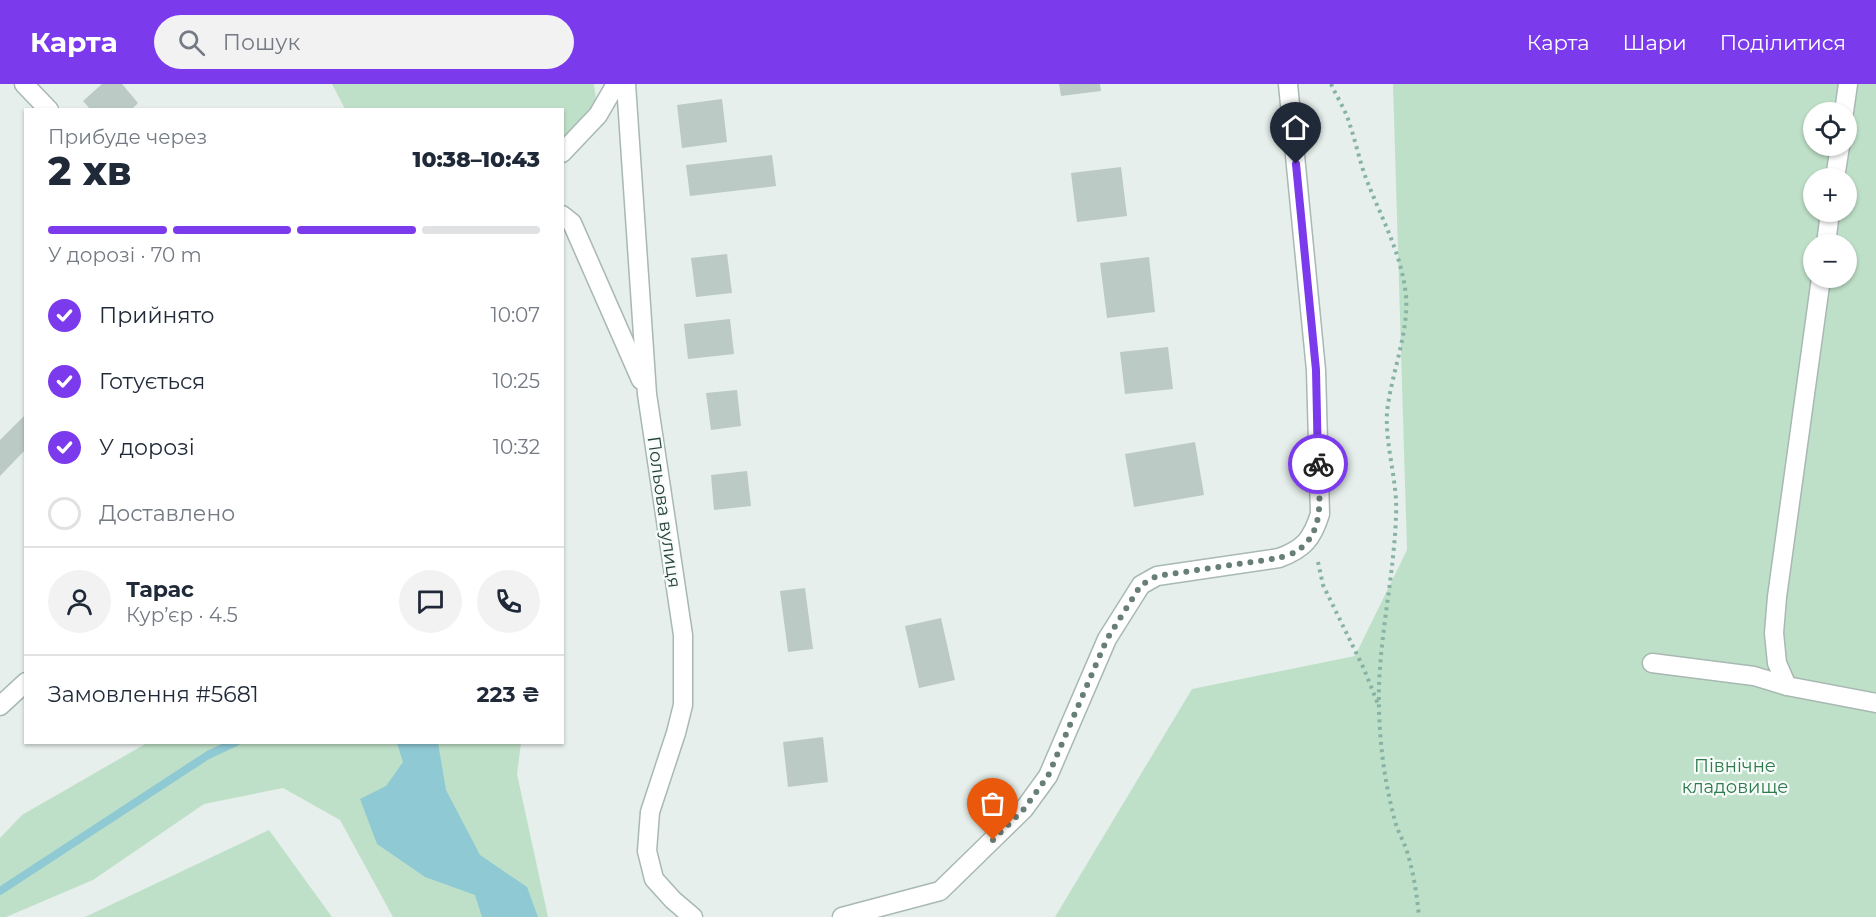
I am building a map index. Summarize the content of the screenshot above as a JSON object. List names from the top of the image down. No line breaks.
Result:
{"streets":{"street":["Польова вулиця"]},"parks":["Північне кладовище"],"page":{"header":"Карта","search":"Пошук","nav":["Карта","Шари","Поділитися"],"map_buttons":["+","−"],"heading":["2 хв","Прибуде через","10:38–10:43"],"panel":["Тарас","Кур’єр · 4.5","Замовлення #5681","223 ₴"],"bar":"У дорозі · 70 m","list":[["Прийнято","10:07"],["Готується","10:25"],["У дорозі","10:32"],"Доставлено"]}}
